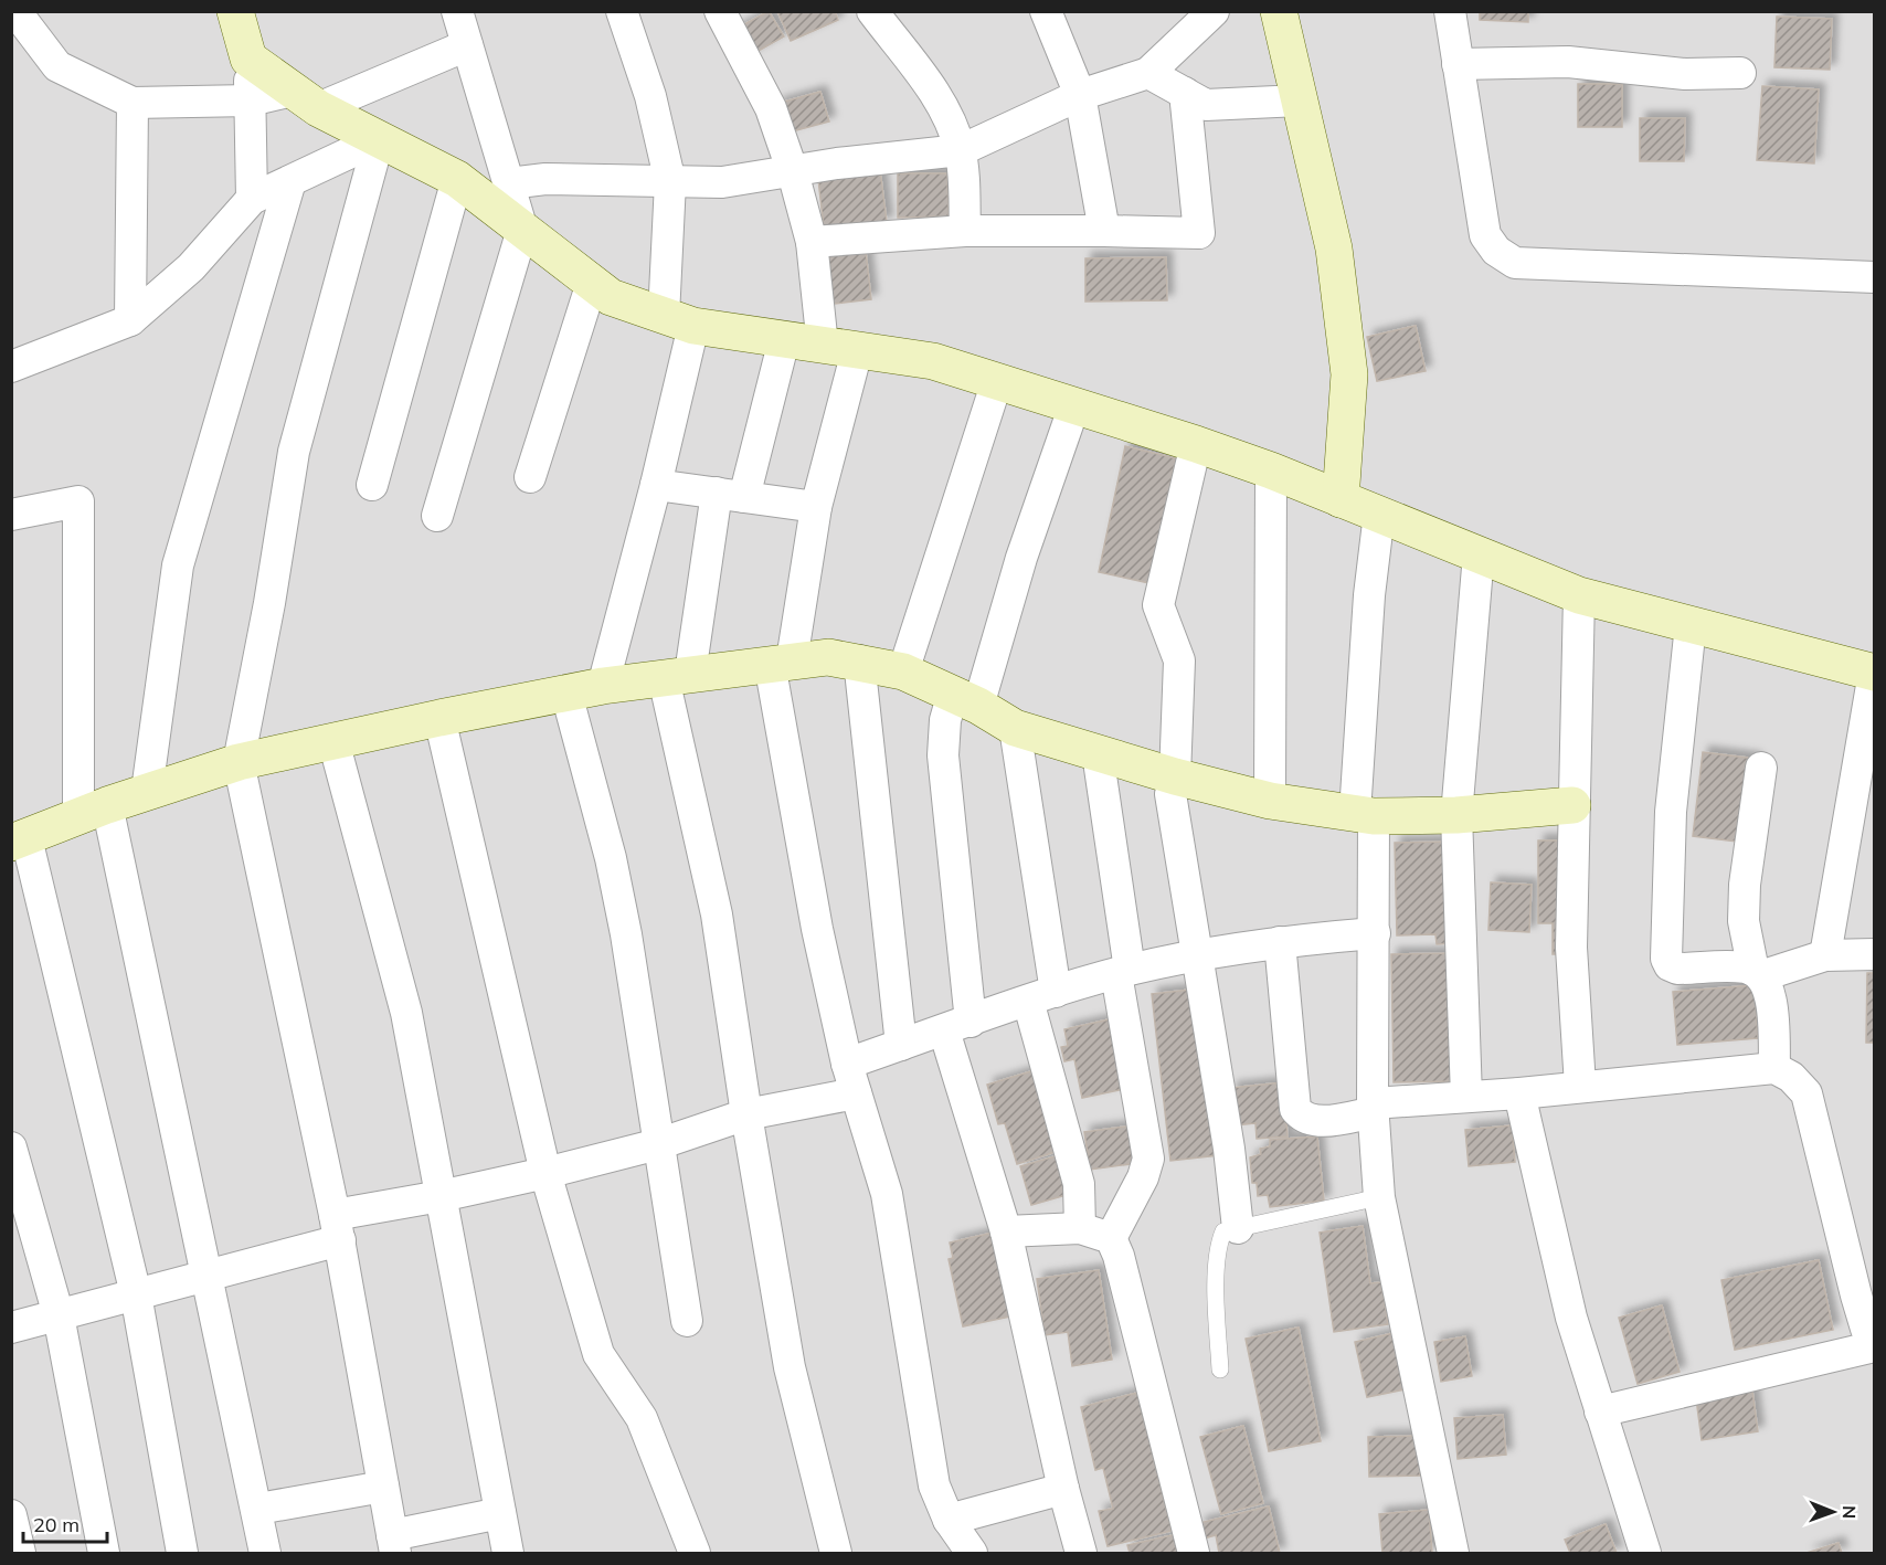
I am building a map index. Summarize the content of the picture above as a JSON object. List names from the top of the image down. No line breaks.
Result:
{"scale_bar":"20 m","north":"right"}
